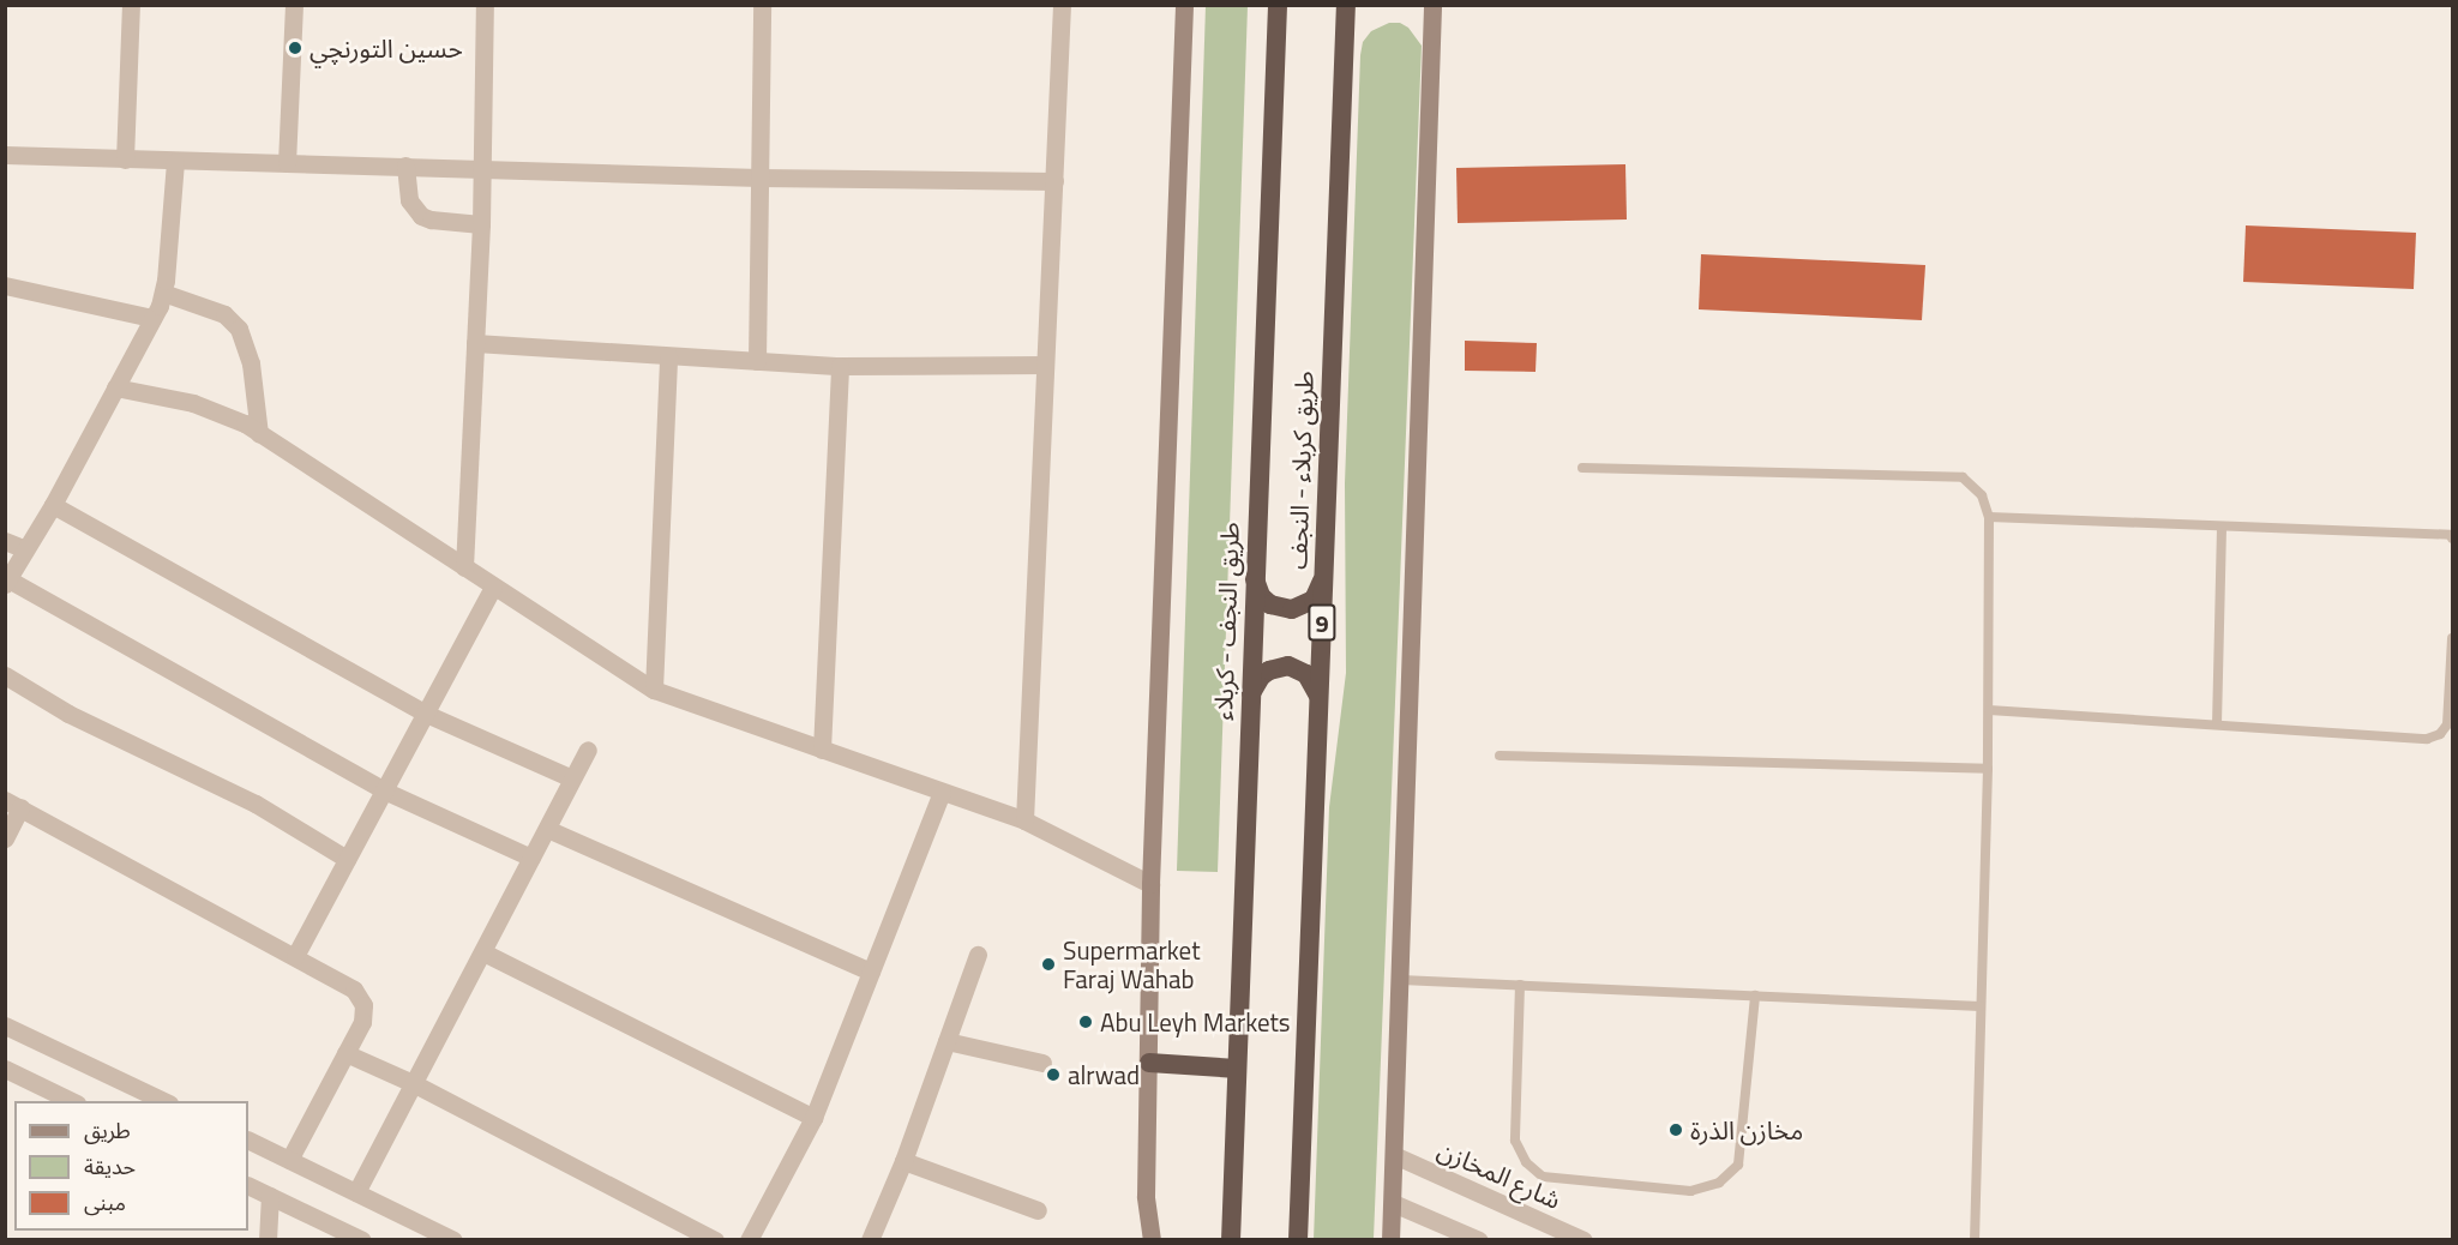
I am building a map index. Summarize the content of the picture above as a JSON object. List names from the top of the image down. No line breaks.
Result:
{"streets":{"highway":["طريق كربلاء - النجف","طريق النجف - كربلاء","9"],"street":["شارع المخازن"]},"places":["حسين التورنچي","Supermarket Faraj Wahab","Abu Leyh Markets","alrwad","مخازن الذرة"],"legend":["طريق","حديقة","مبنى"]}
